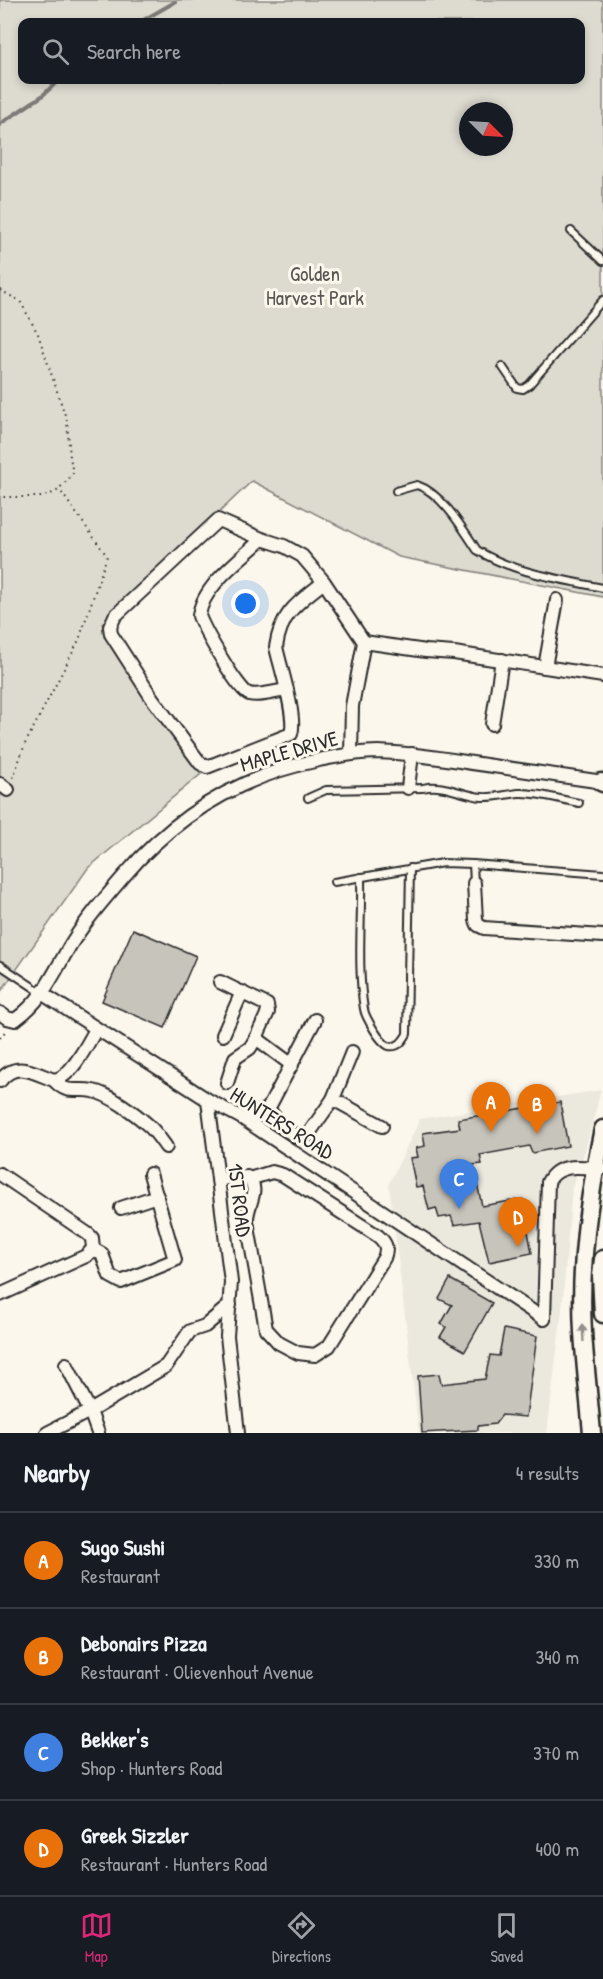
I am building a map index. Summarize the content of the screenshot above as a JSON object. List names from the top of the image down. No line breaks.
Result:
{"streets":{"street":["MAPLE DRIVE","HUNTERS ROAD","1ST ROAD"]},"crossings":[["MAPLE DRIVE","HUNTERS ROAD"],["HUNTERS ROAD","1ST ROAD"]],"parks":["Golden Harvest Park"],"north":"bottom right","page":{"search":"Search here","pins":["A","B","C","D"],"heading":["Nearby","4 results"],"list":[{"mark":"A","name":"Sugo Sushi","note":"Restaurant","value":"330 m"},{"mark":"B","name":"Debonairs Pizza","note":"Restaurant · Olievenhout Avenue","value":"340 m"},{"mark":"C","name":"Bekker's","note":"Shop · Hunters Road","value":"370 m"},{"mark":"D","name":"Greek Sizzler","note":"Restaurant · Hunters Road","value":"400 m"}],"nav":["Map","Directions","Saved"]}}
